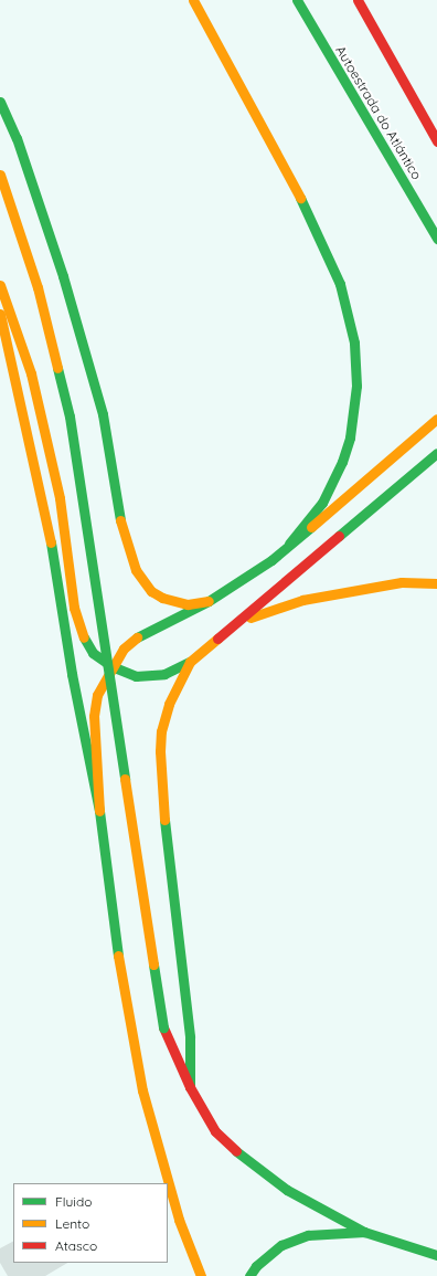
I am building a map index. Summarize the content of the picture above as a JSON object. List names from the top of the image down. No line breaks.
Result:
{"streets":{"main road":["Autoestrada do Atlántico"]},"legend":["Fluido","Lento","Atasco"]}
